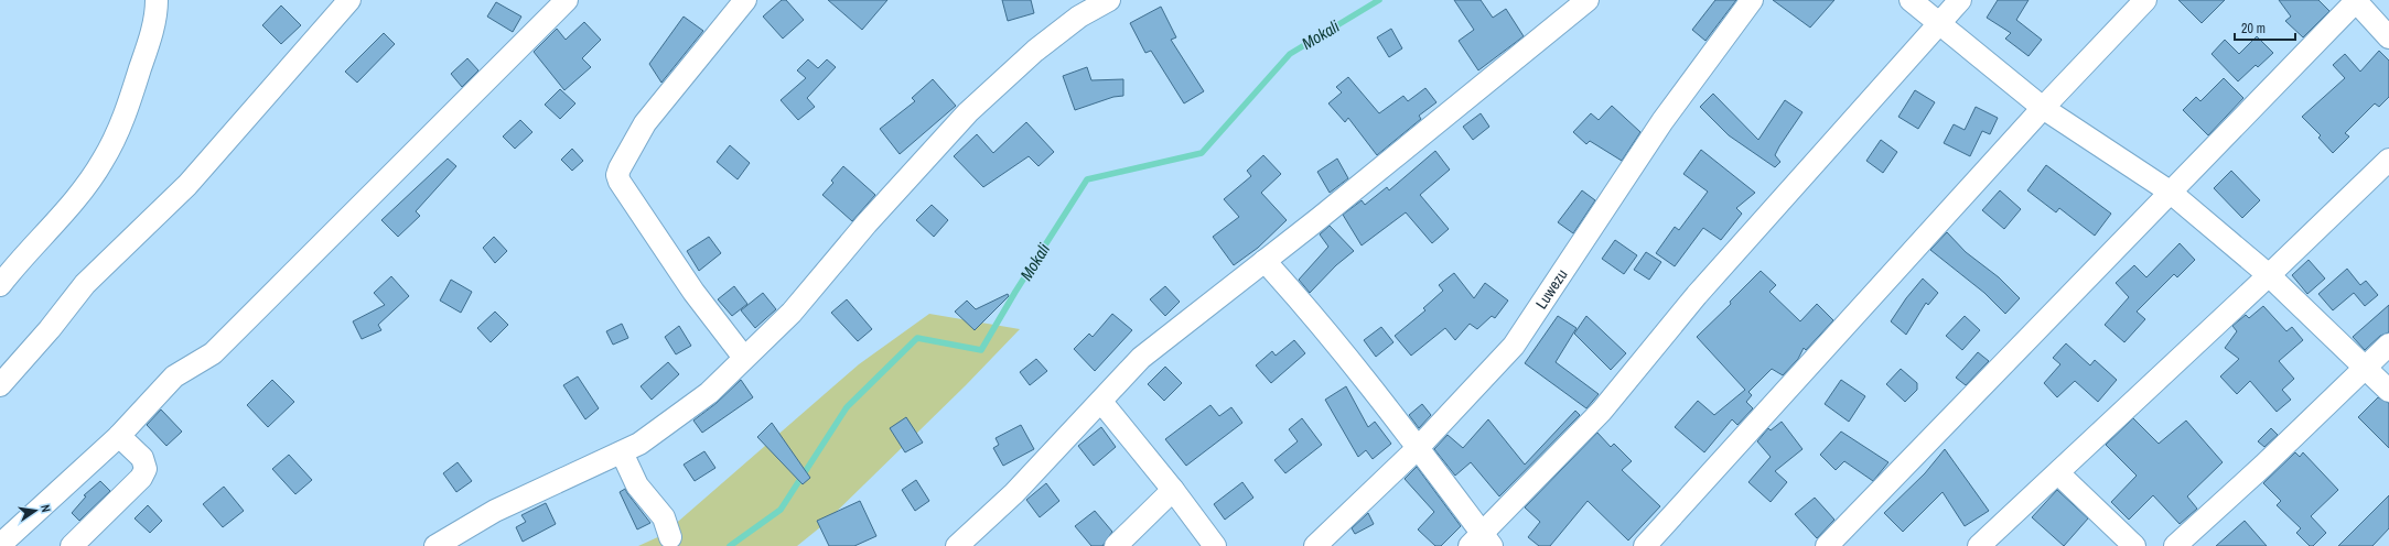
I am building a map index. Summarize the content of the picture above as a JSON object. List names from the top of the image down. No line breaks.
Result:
{"streets":{"street":["Luwezu"]},"water":["Mokali"],"scale_bar":"20 m","north":"right"}
